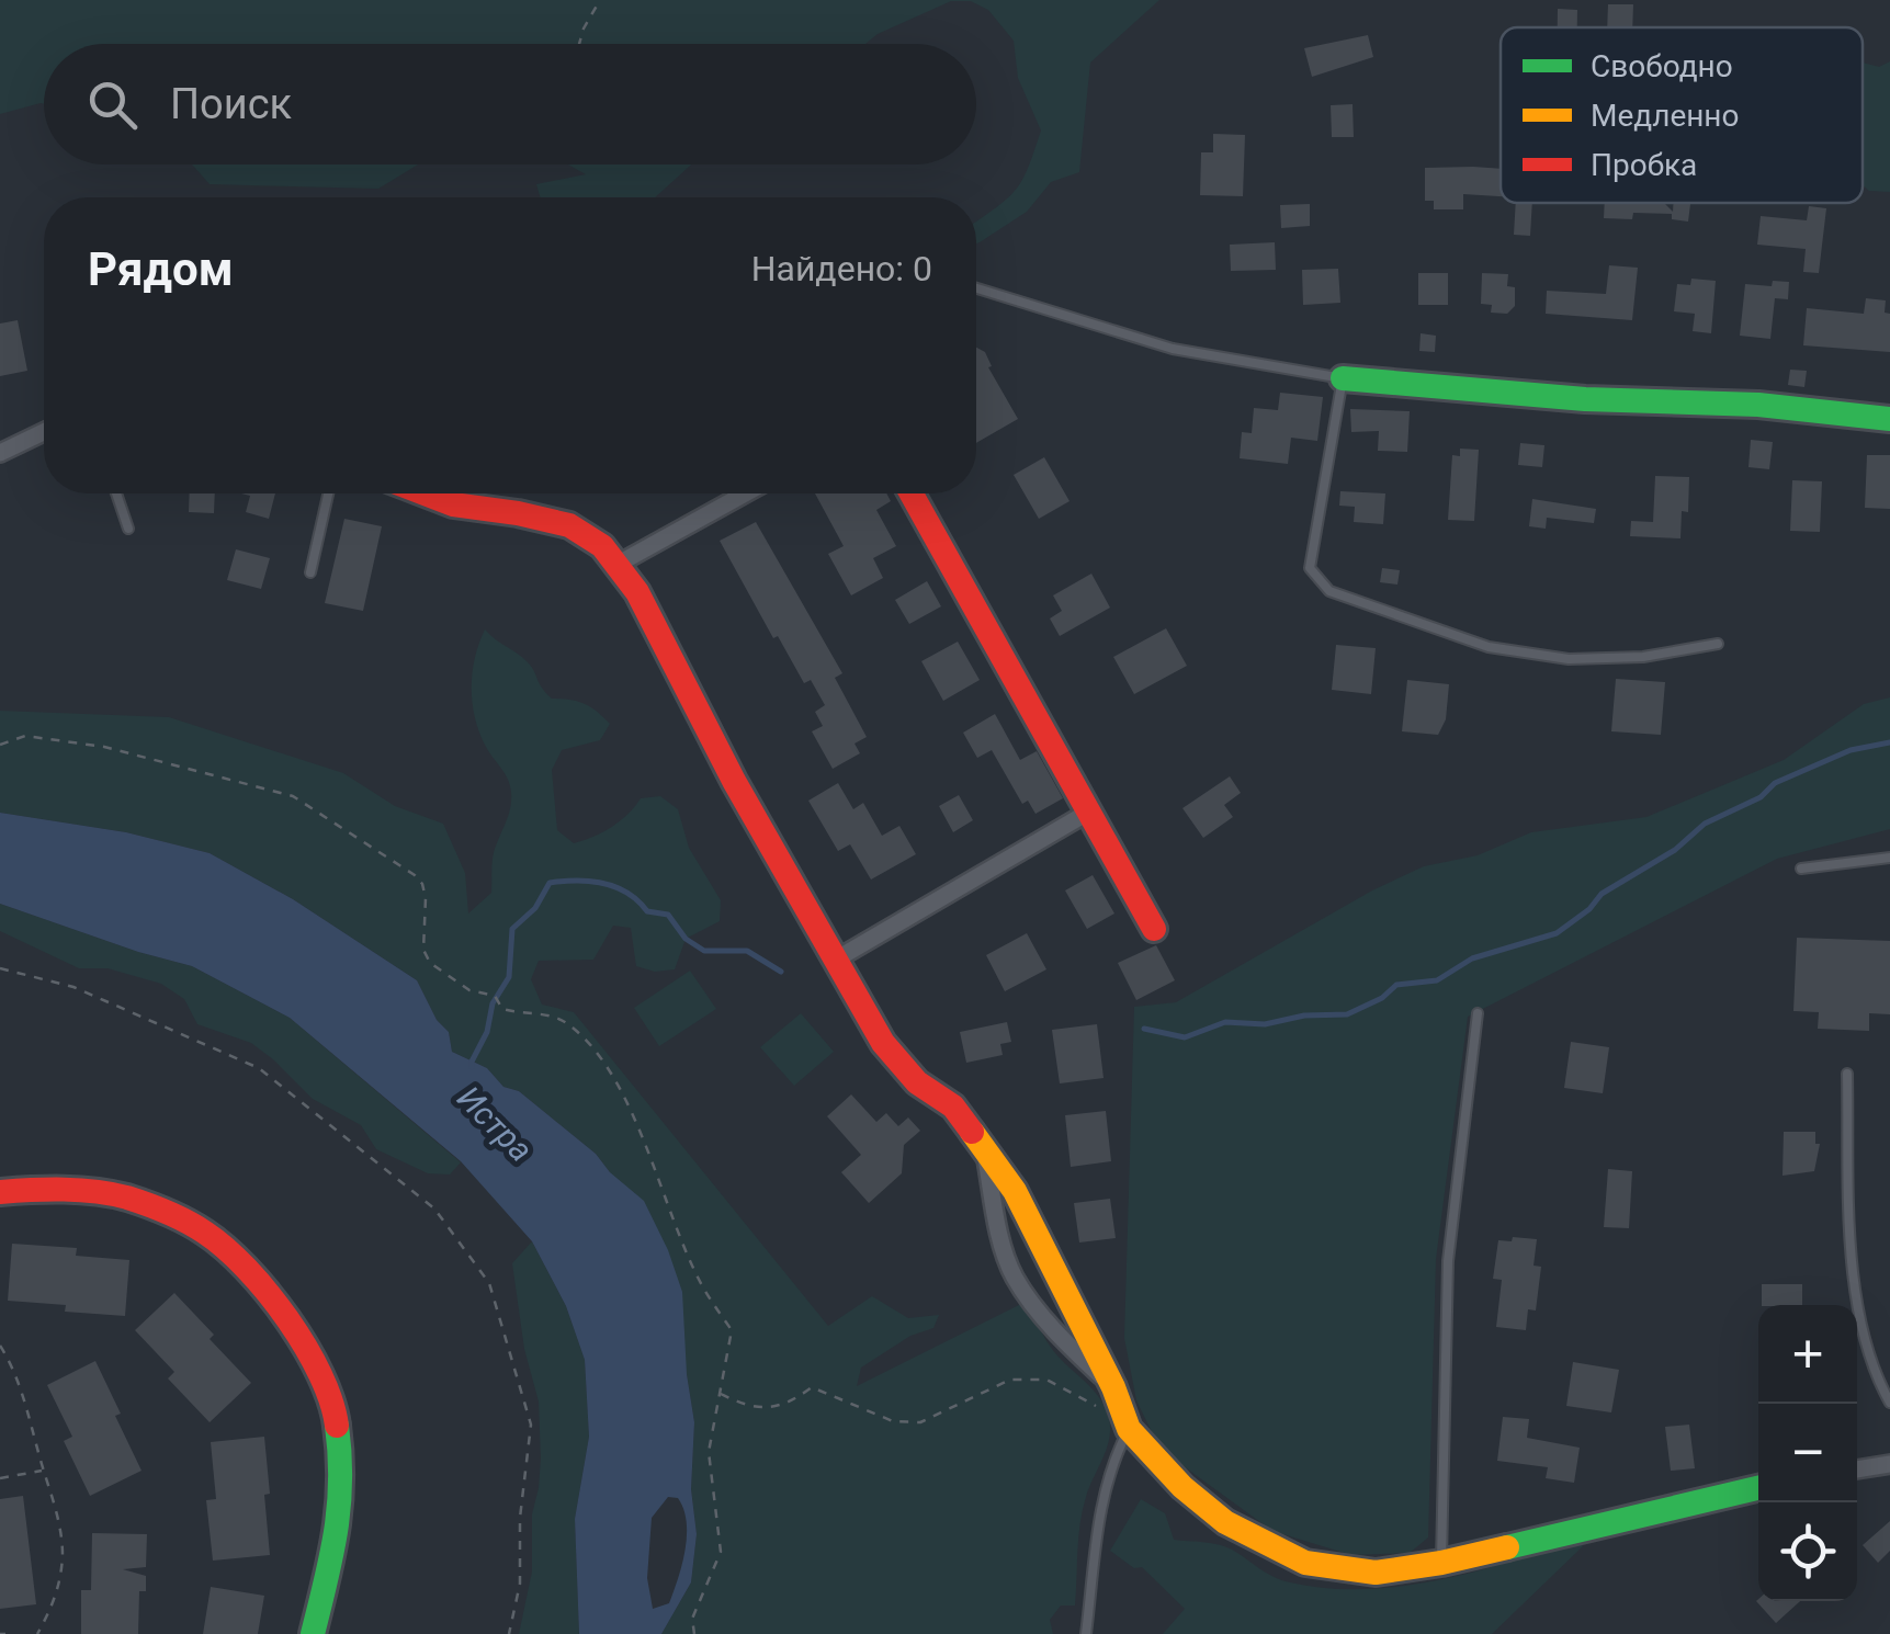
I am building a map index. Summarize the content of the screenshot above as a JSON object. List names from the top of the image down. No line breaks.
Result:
{"water":["Истра"],"legend":["Свободно","Медленно","Пробка"],"page":{"search":"Поиск","heading":["Рядом","Найдено: 0"],"map_buttons":["+","−"]}}
